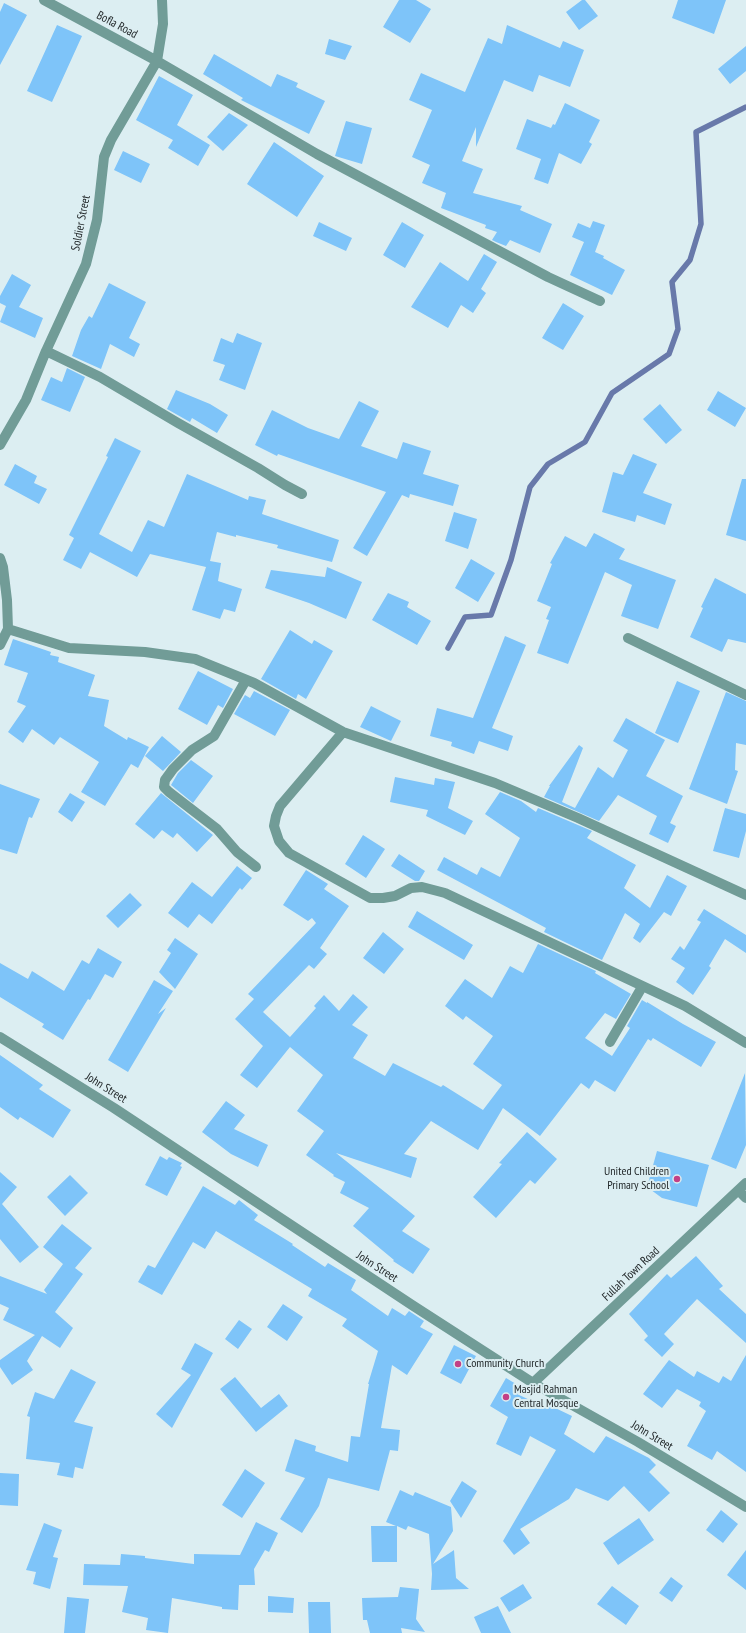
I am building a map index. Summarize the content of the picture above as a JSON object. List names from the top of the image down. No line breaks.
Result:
{"streets":{"street":["Bofla Road","Soldier Street","John Street","Fullah Town Road"]},"crossings":[["Bofla Road","Soldier Street"],["John Street","Fullah Town Road"]],"places":["United Children Primary School","Community Church","Masjid Rahman Central Mosque"]}
